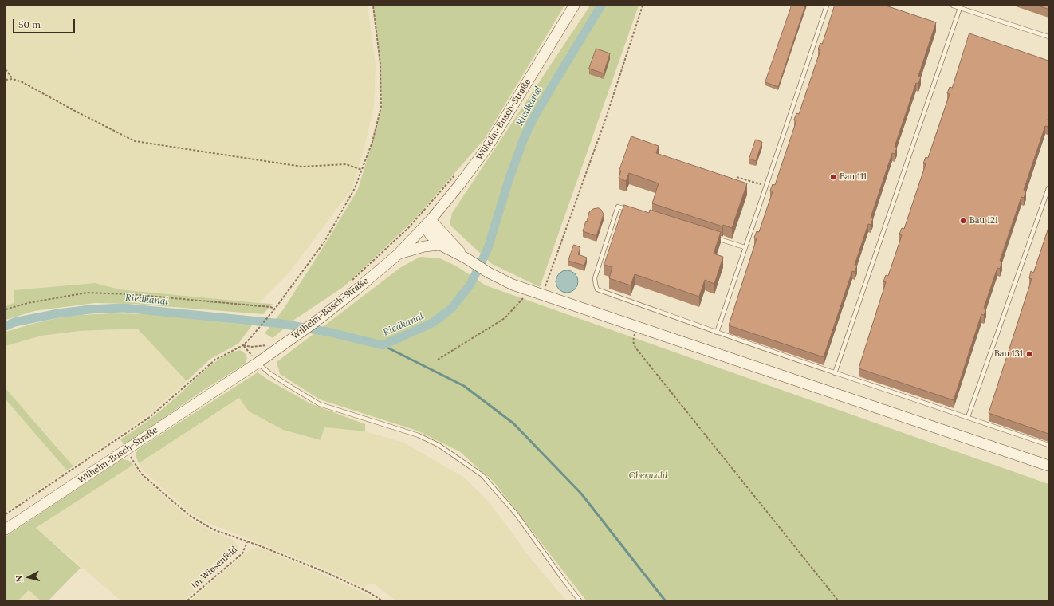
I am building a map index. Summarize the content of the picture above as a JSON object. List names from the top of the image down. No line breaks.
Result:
{"streets":{"main road":["Wilhelm-Busch-Straße"],"path":["Im Wiesenfeld"]},"water":["Riedkanal"],"parks":["Oberwald"],"places":["Bau 111","Bau 121","Bau 131"],"scale_bar":"50 m","north":"left"}
